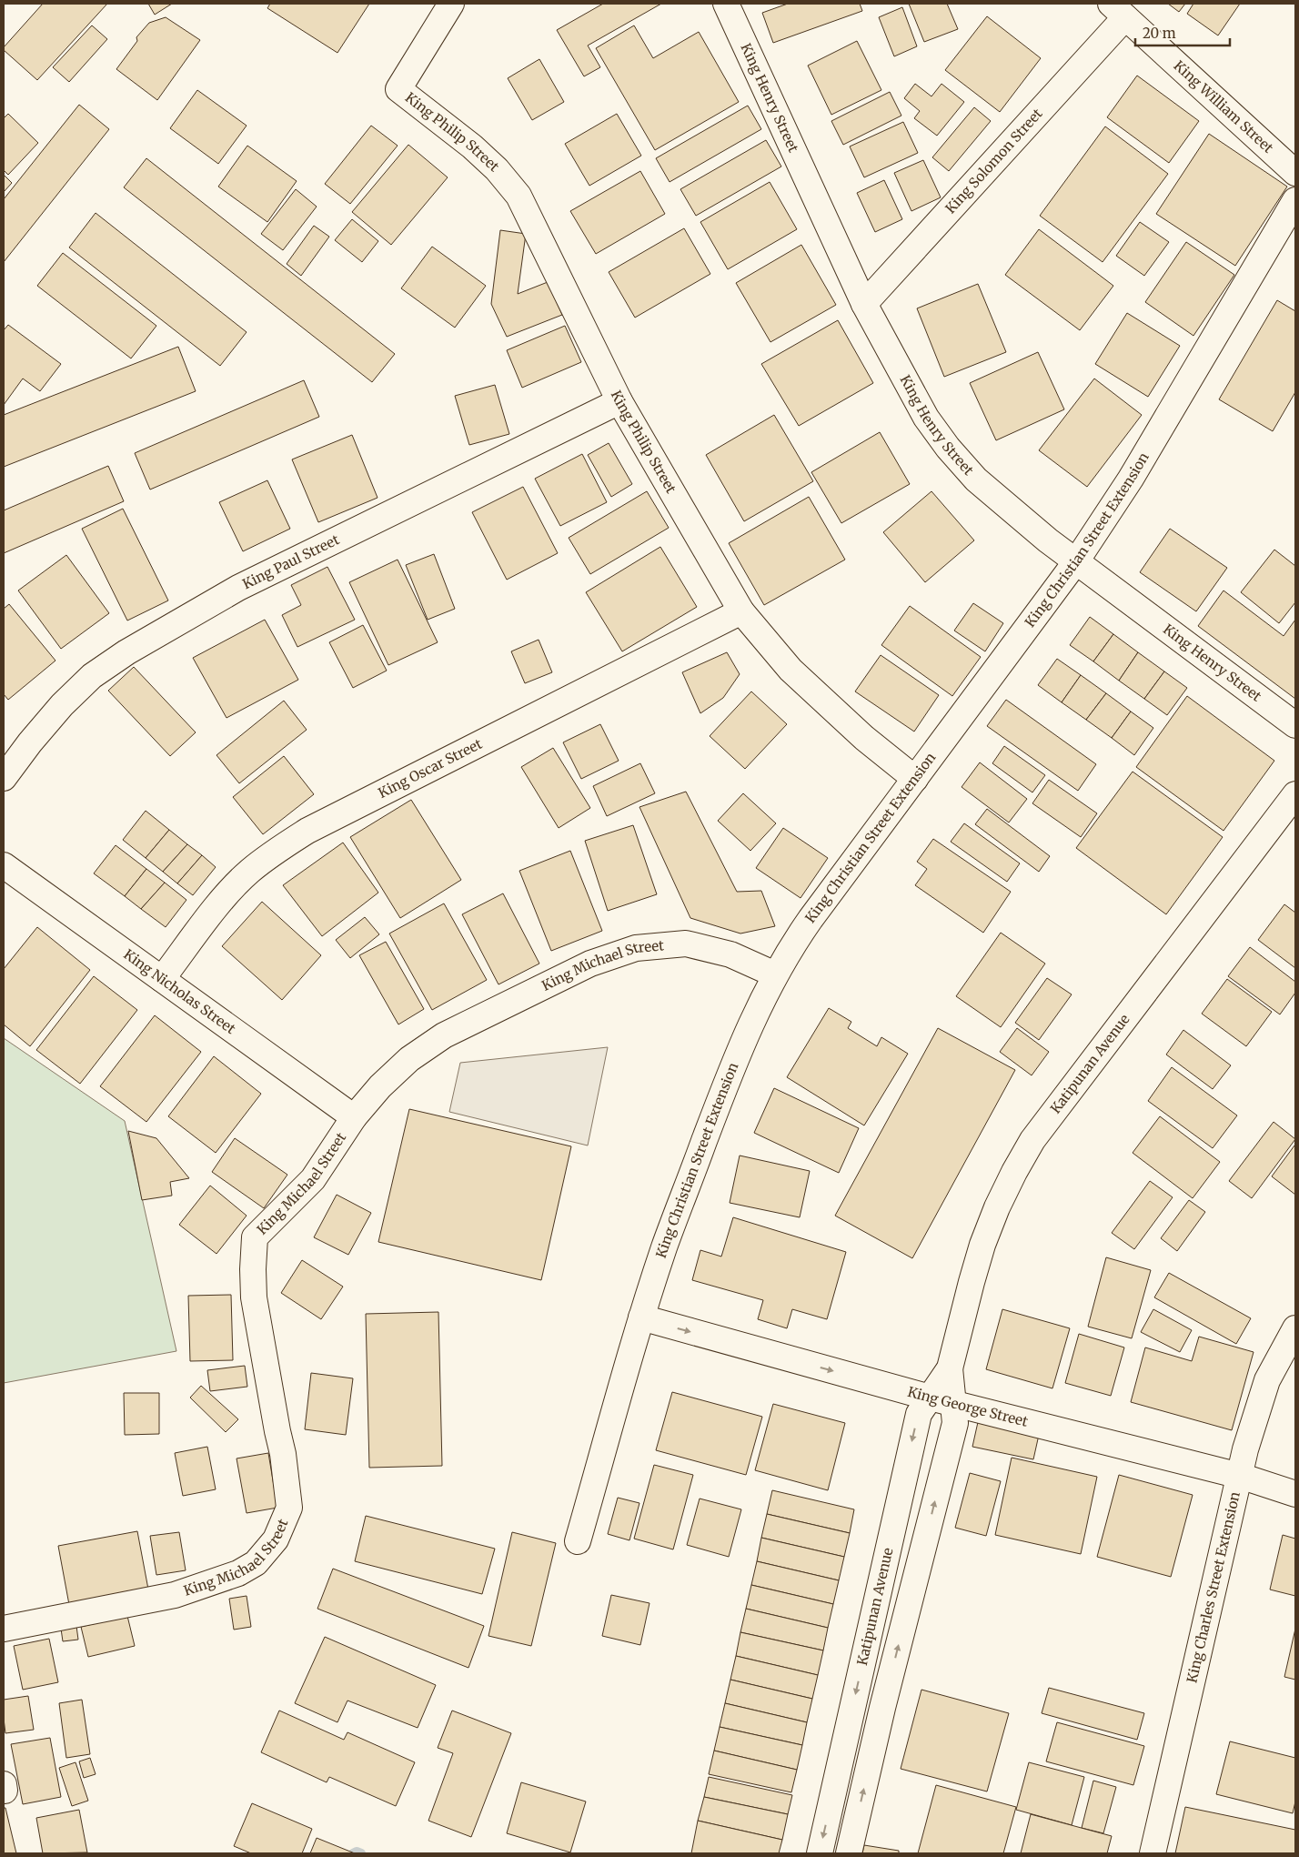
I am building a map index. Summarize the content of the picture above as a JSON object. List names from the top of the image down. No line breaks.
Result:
{"streets":{"street":["King Henry Street","King William Street","King Philip Street","King Solomon Street","King Christian Street Extension","King Paul Street","King Oscar Street","King Michael Street","King Nicholas Street","Katipunan Avenue","King George Street","King Charles Street Extension"]},"crossings":[["King Henry Street","King Solomon Street"],["King Henry Street","King Christian Street Extension"],["King William Street","King Solomon Street"],["King Philip Street","King Christian Street Extension"],["King Philip Street","King Paul Street"],["King Philip Street","King Oscar Street"],["King Christian Street Extension","King Michael Street"],["King Christian Street Extension","King George Street"],["King Oscar Street","King Nicholas Street"],["King Michael Street","King Nicholas Street"],["Katipunan Avenue","King George Street"],["King George Street","King Charles Street Extension"]],"one_way":["King George Street"],"scale_bar":"20 m"}
